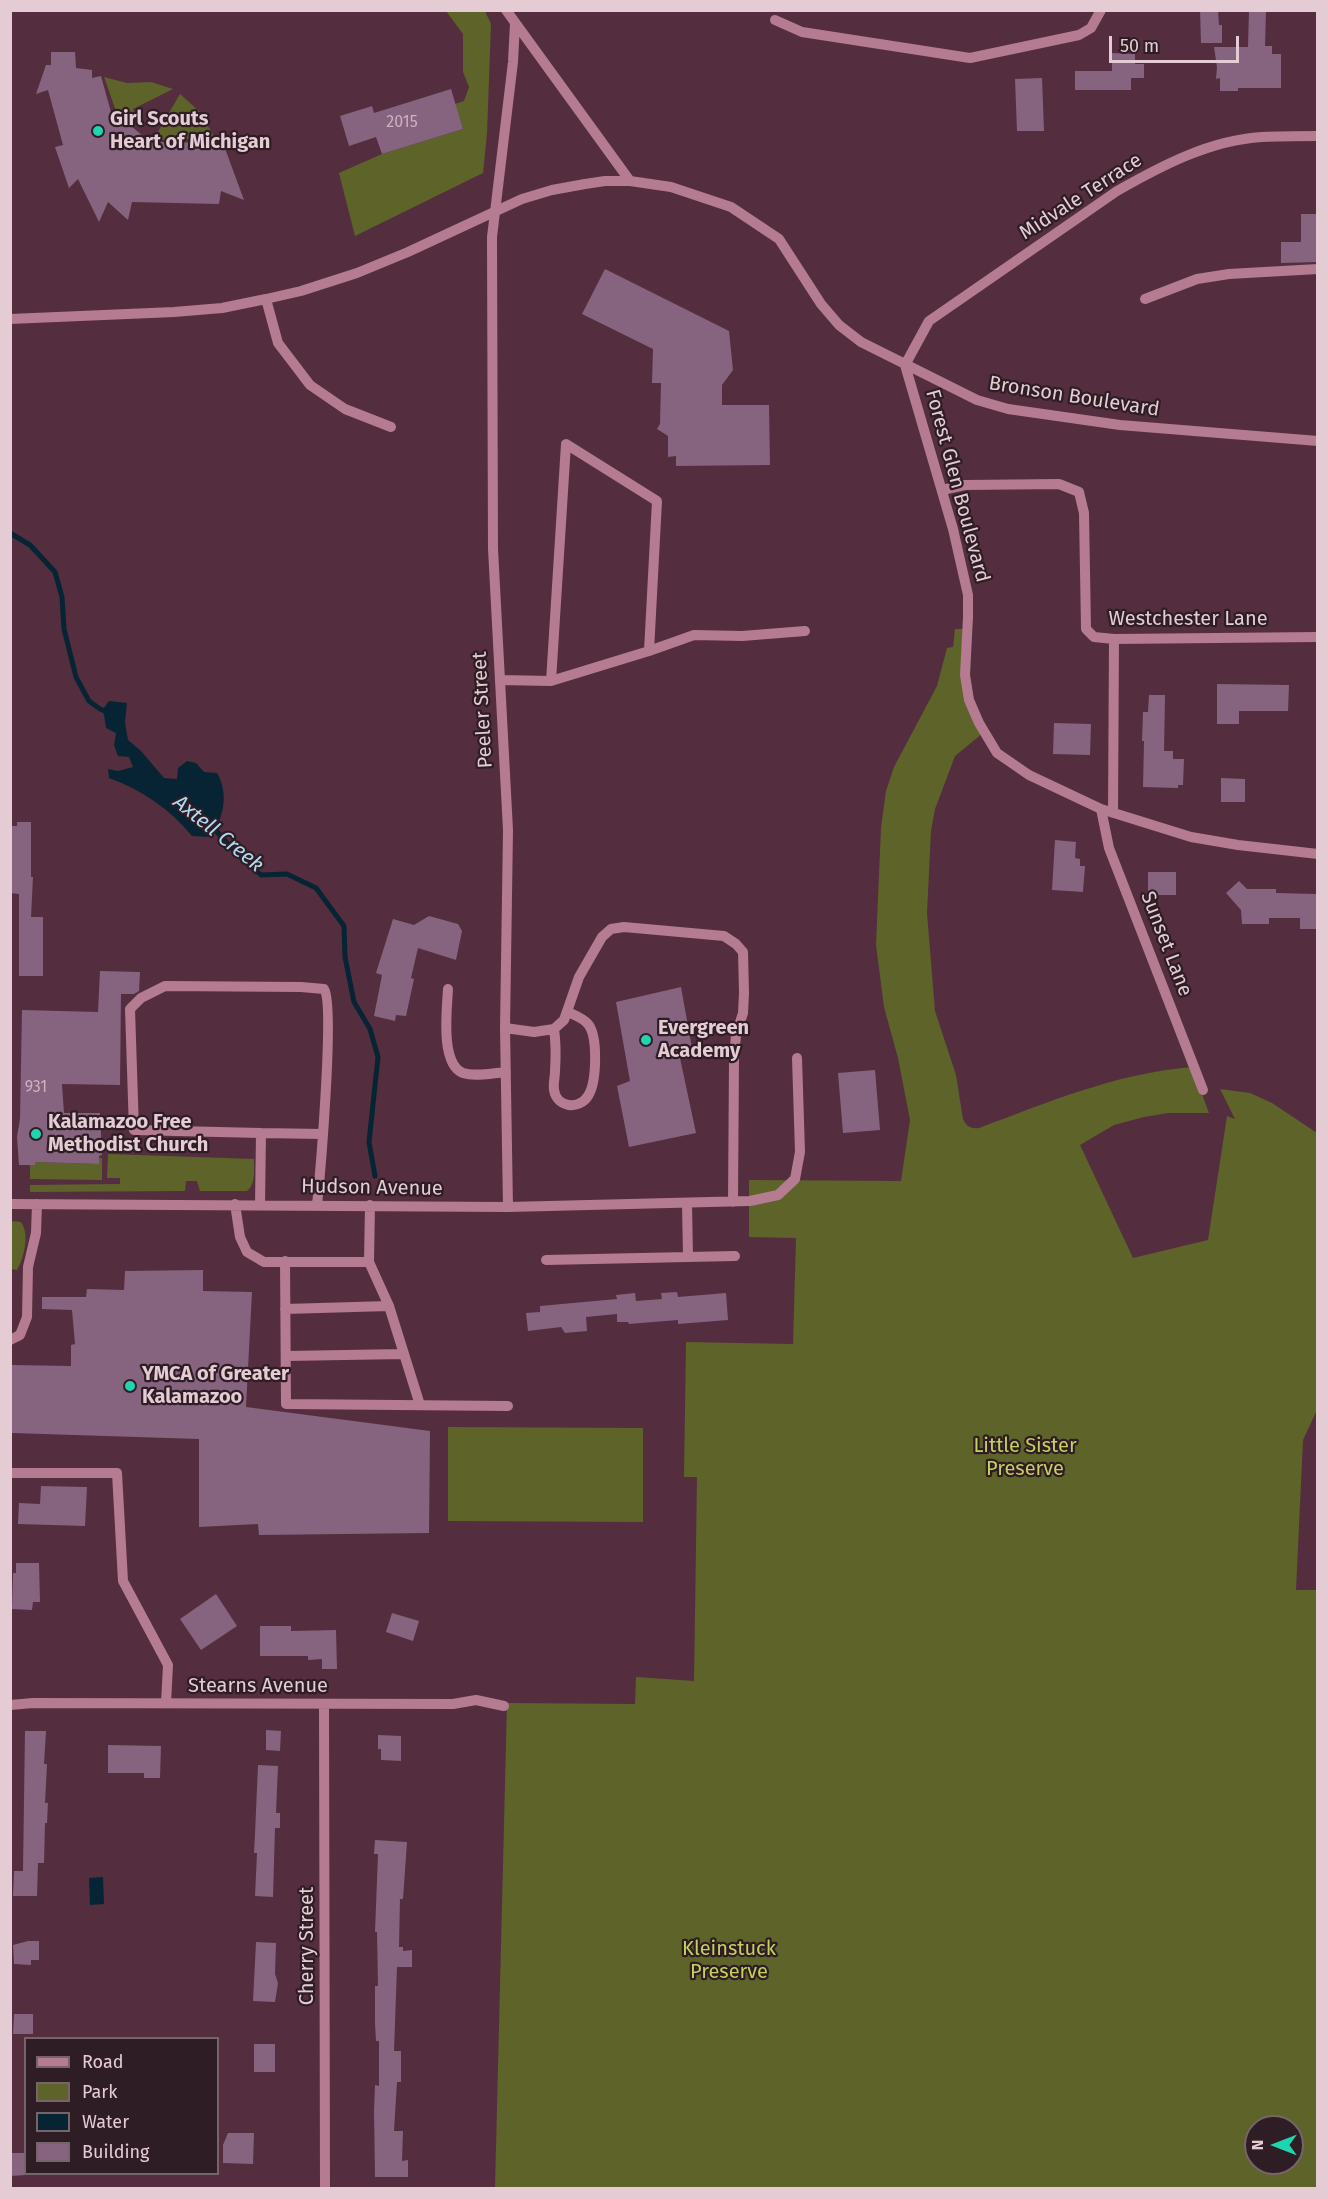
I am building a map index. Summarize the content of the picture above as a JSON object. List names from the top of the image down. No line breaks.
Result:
{"streets":{"street":["Midvale Terrace","Bronson Boulevard","Forest Glen Boulevard","Westchester Lane","Peeler Street","Sunset Lane","Hudson Avenue","Stearns Avenue","Cherry Street"]},"crossings":[["Midvale Terrace","Bronson Boulevard"],["Midvale Terrace","Forest Glen Boulevard"],["Bronson Boulevard","Forest Glen Boulevard"],["Bronson Boulevard","Peeler Street"],["Forest Glen Boulevard","Westchester Lane"],["Forest Glen Boulevard","Sunset Lane"],["Peeler Street","Hudson Avenue"],["Stearns Avenue","Cherry Street"]],"water":["Axtell Creek"],"parks":["Little Sister Preserve","Kleinstuck Preserve"],"places":["Girl Scouts Heart of Michigan","Evergreen Academy","Kalamazoo Free Methodist Church","YMCA of Greater Kalamazoo"],"house_numbers":["2015","931"],"legend":["Road","Park","Water","Building"],"scale_bar":"50 m","north":"left"}
